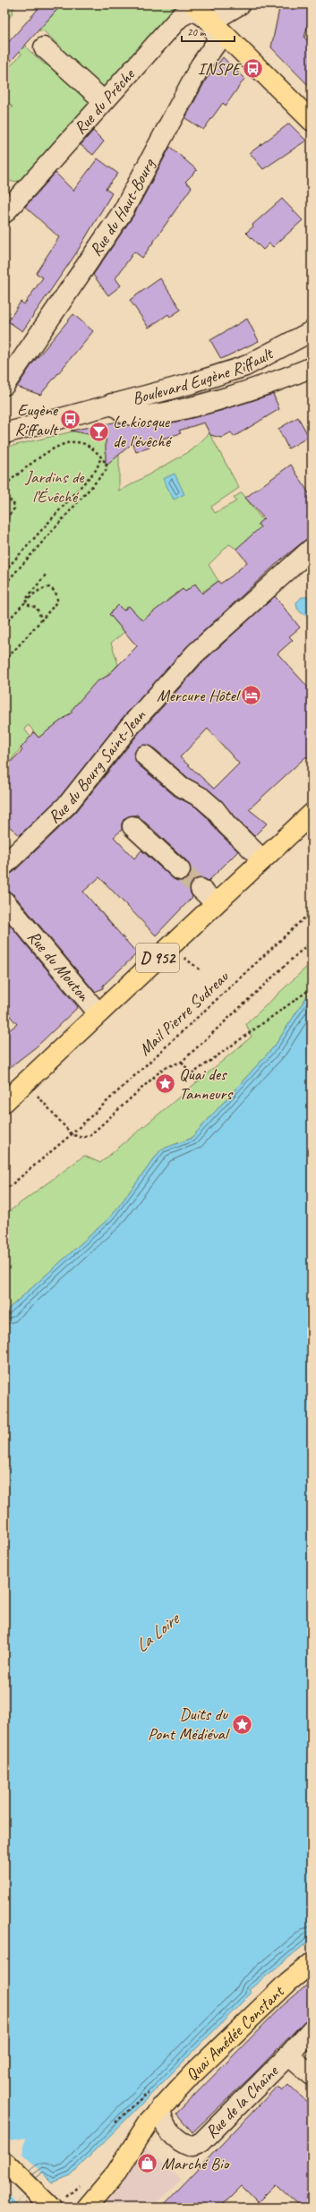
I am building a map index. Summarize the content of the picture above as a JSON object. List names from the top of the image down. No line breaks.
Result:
{"streets":{"main road":["D 952","Quai Amédée Constant"],"street":["Rue du Prêche","Rue du Haut-Bourg","Boulevard Eugène Riffault","Rue du Bourg Saint-Jean","Rue du Mouton","Rue de la Chaîne"],"path":["Mail Pierre Sudreau"]},"crossings":[["Rue du Prêche","Rue du Haut-Bourg"],["D 952","Rue du Mouton"],["Quai Amédée Constant","Rue de la Chaîne"]],"water":["La Loire"],"parks":["Jardins de l’Évêché"],"places":{"bus stop":["INSPE","Eugène Riffault"],"bar":["Le kiosque de l'évêché"],"hotel":["Mercure Hôtel"],"place":["Quai des Tanneurs","Duits du Pont Médiéval"],"shop":["Marché Bio"]},"scale_bar":"20 m"}
